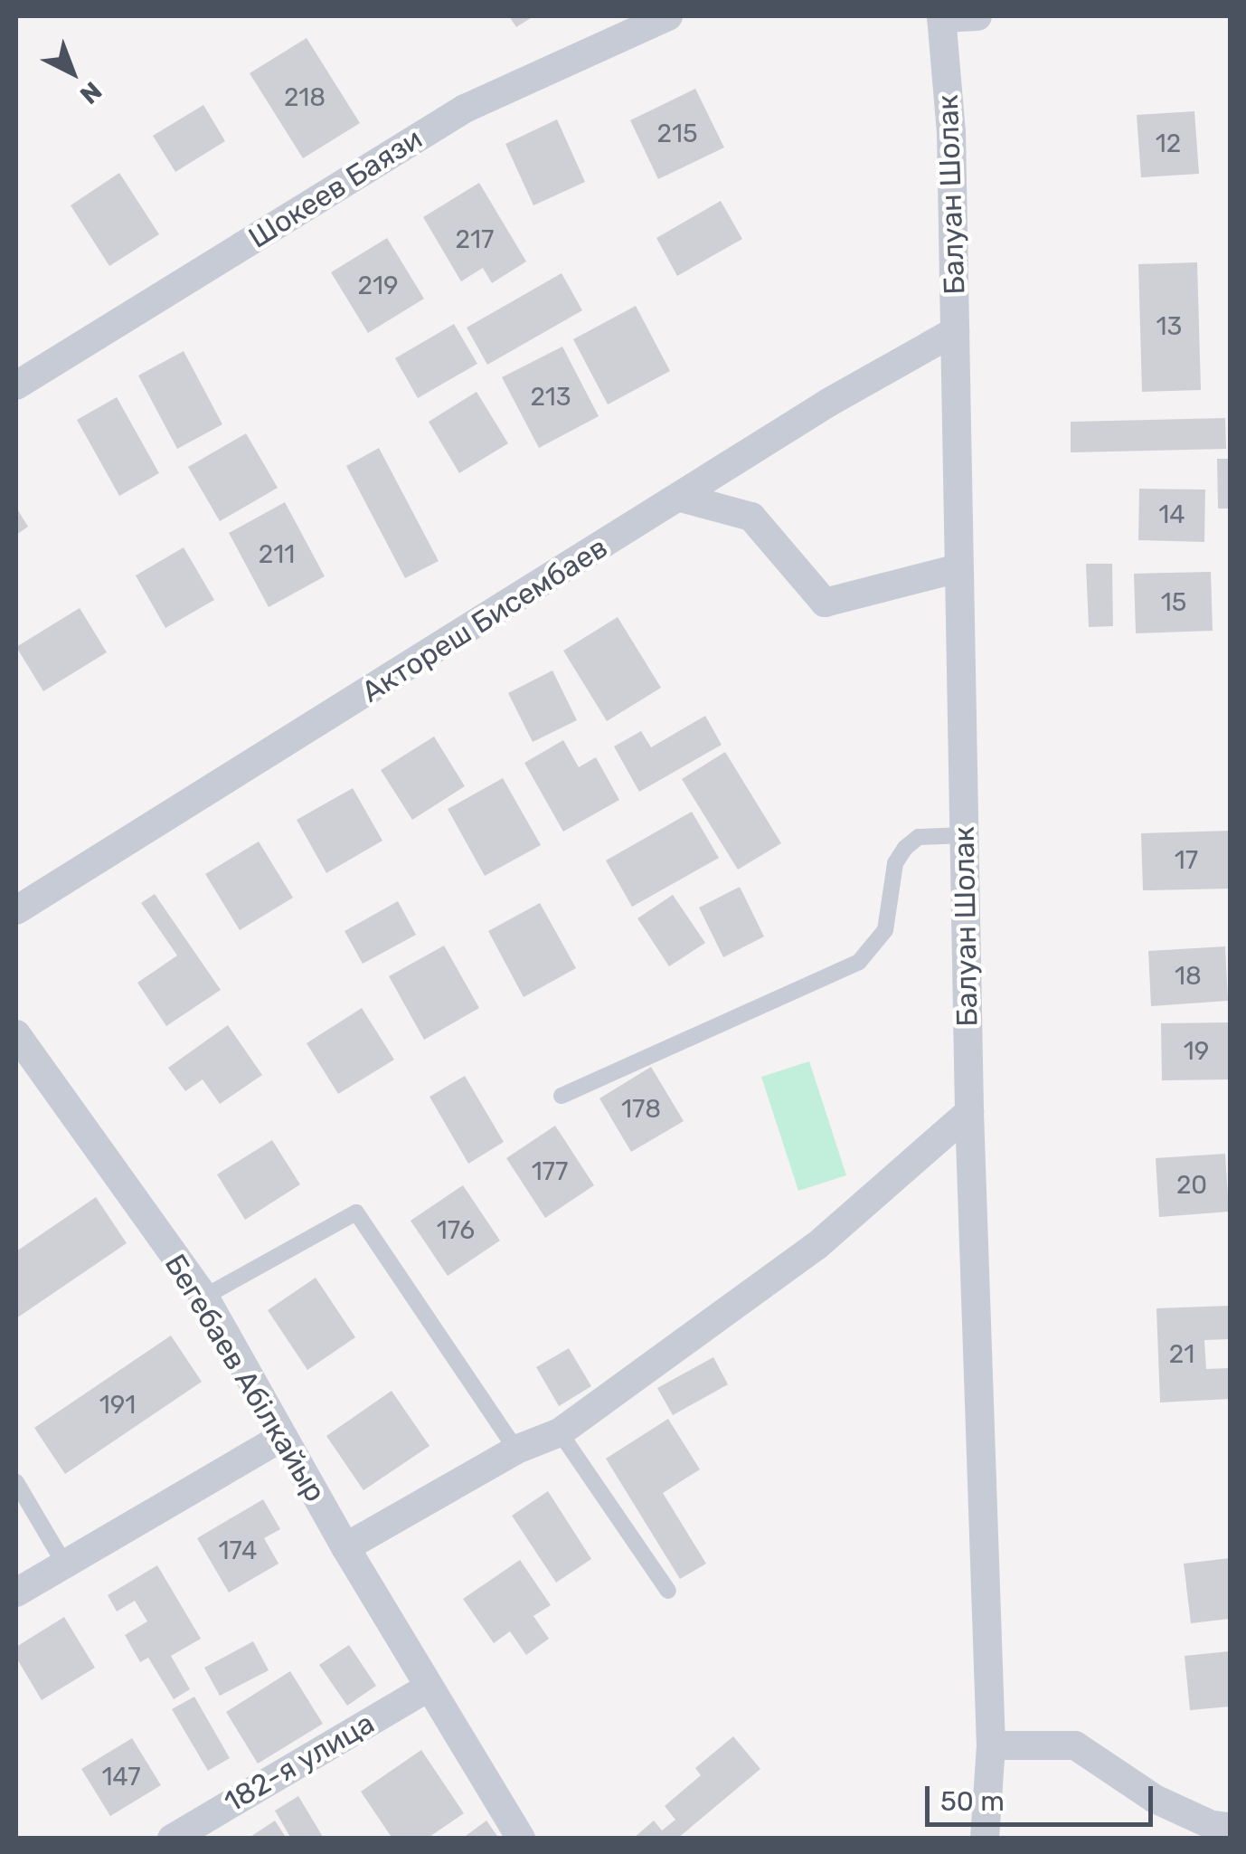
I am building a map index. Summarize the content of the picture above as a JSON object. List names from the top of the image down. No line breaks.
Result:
{"streets":{"street":["Шокеев Баязи","Балуан Шолак","Актореш Бисембаев","Бегебаев Абілкайыр","182-я улица"]},"crossings":[["Балуан Шолак","Актореш Бисембаев"],["Бегебаев Абілкайыр","182-я улица"]],"house_numbers":["218","215","12","217","219","13","213","14","211","15","17","18","19","178","177","20","176","21","191","174","147"],"scale_bar":"50 m","north":"bottom right"}
